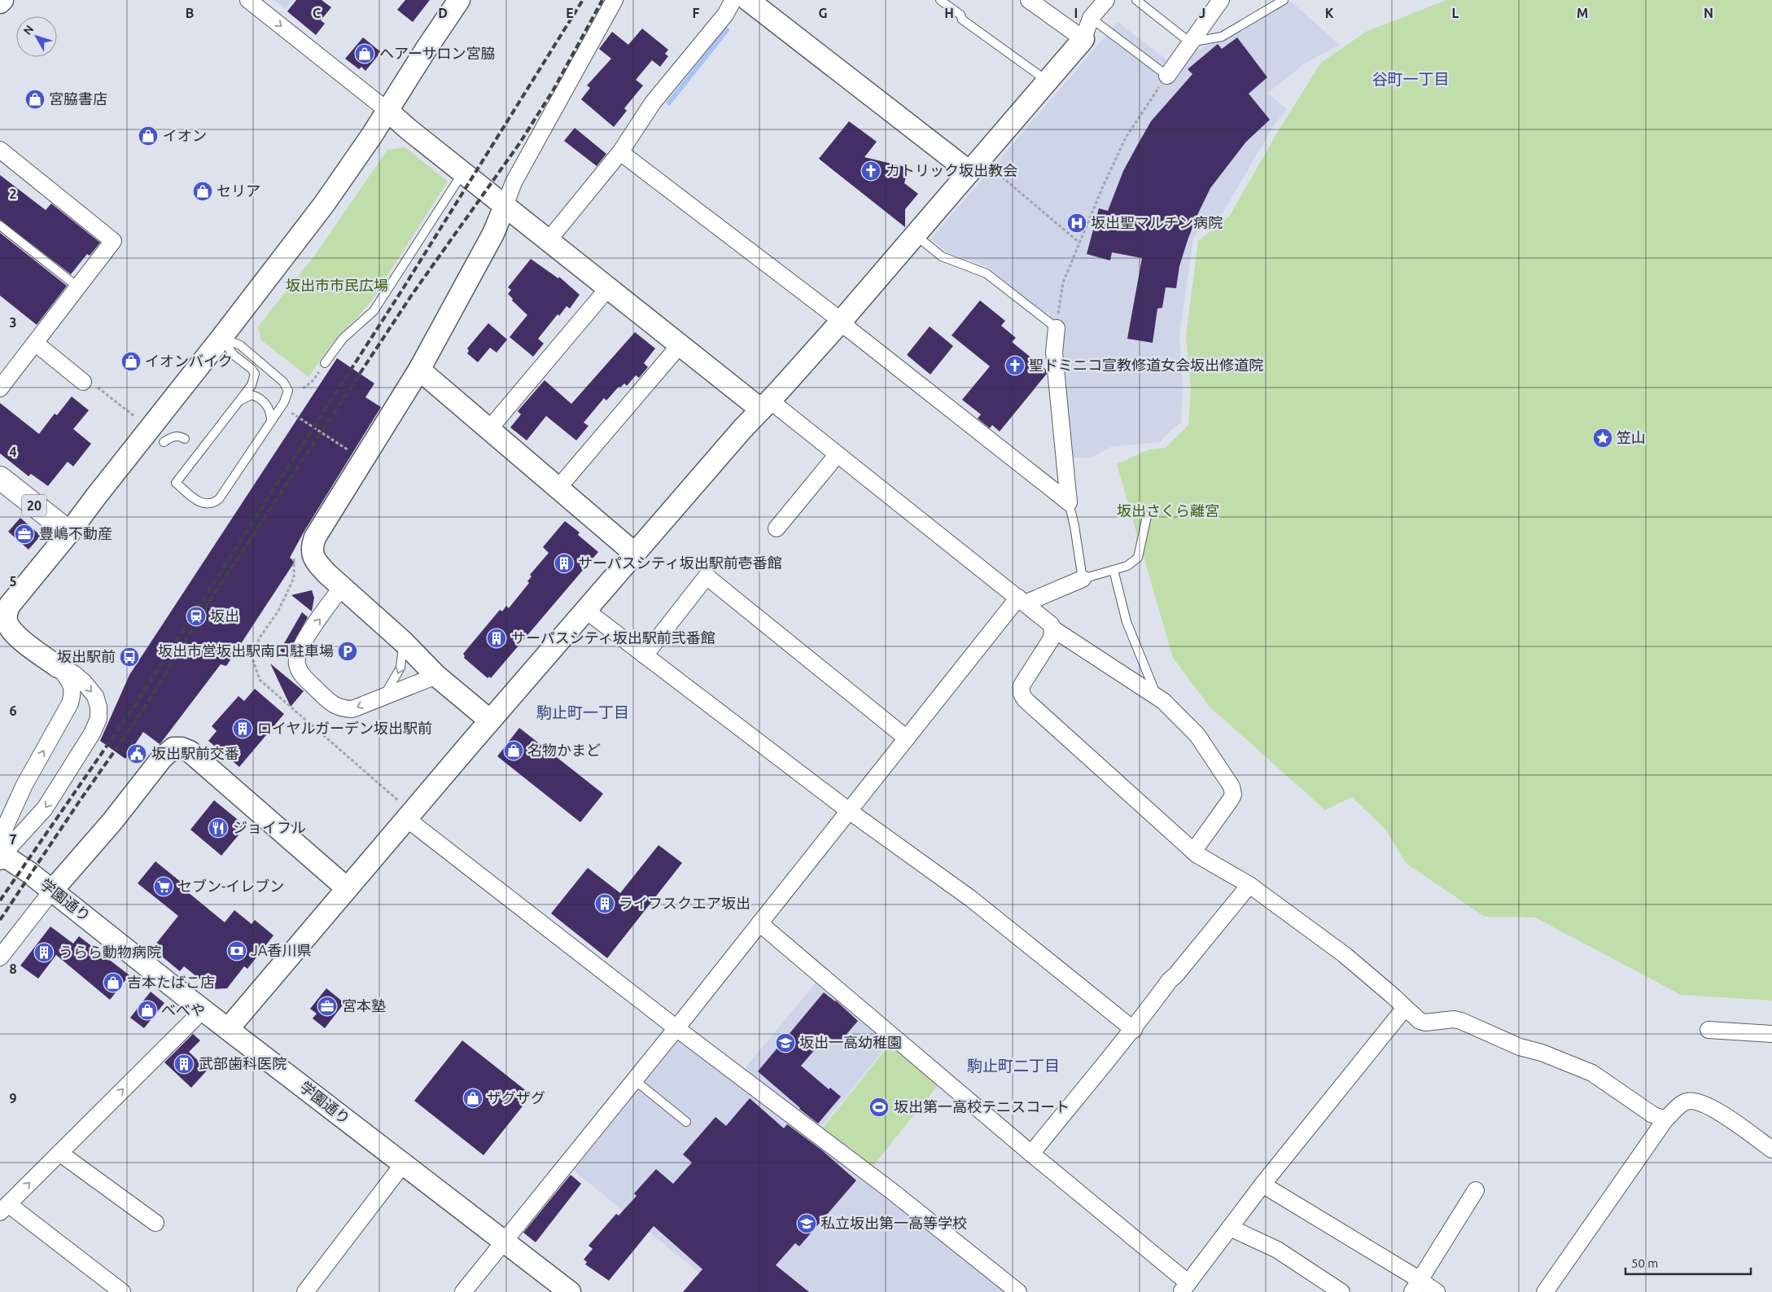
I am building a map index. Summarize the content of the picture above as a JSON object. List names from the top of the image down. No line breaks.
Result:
{"streets":{"main road":["20"],"street":["学園通り"]},"districts":["谷町一丁目","駒止町一丁目","駒止町二丁目"],"parks":["坂出市市民広場","坂出さくら離宮"],"places":{"shop":["ヘアーサロン宮脇","宮脇書店","イオン","セリア","イオンバイク","名物かまど","吉本たばこ店","べべや","ザグザグ"],"church":["カトリック坂出教会","聖ドミニコ宣教修道女会坂出修道院"],"hospital":["坂出聖マルチン病院"],"place":["笠山"],"office":["豊嶋不動産","宮本塾"],"building":["サーパスシティ坂出駅前壱番館","サーパスシティ坂出駅前弐番館","ロイヤルガーデン坂出駅前","ライフスクエア坂出","うらら動物病院","武部歯科医院"],"station":["坂出"],"parking":["坂出市営坂出駅南口駐車場"],"bus stop":["坂出駅前"],"public building":["坂出駅前交番"],"restaurant":["ジョイフル"],"supermarket":["セブン-イレブン"],"bank":["JA香川県"],"school or university":["坂出一高幼稚園","私立坂出第一高等学校"],"sports":["坂出第一高校テニスコート"]},"scale_bar":"50 m","north":"top left","grid":{"columns":["B","C","D","E","F","G","H","I","J","K","L","M","N"],"rows":["2","3","4","5","6","7","8","9"]}}
